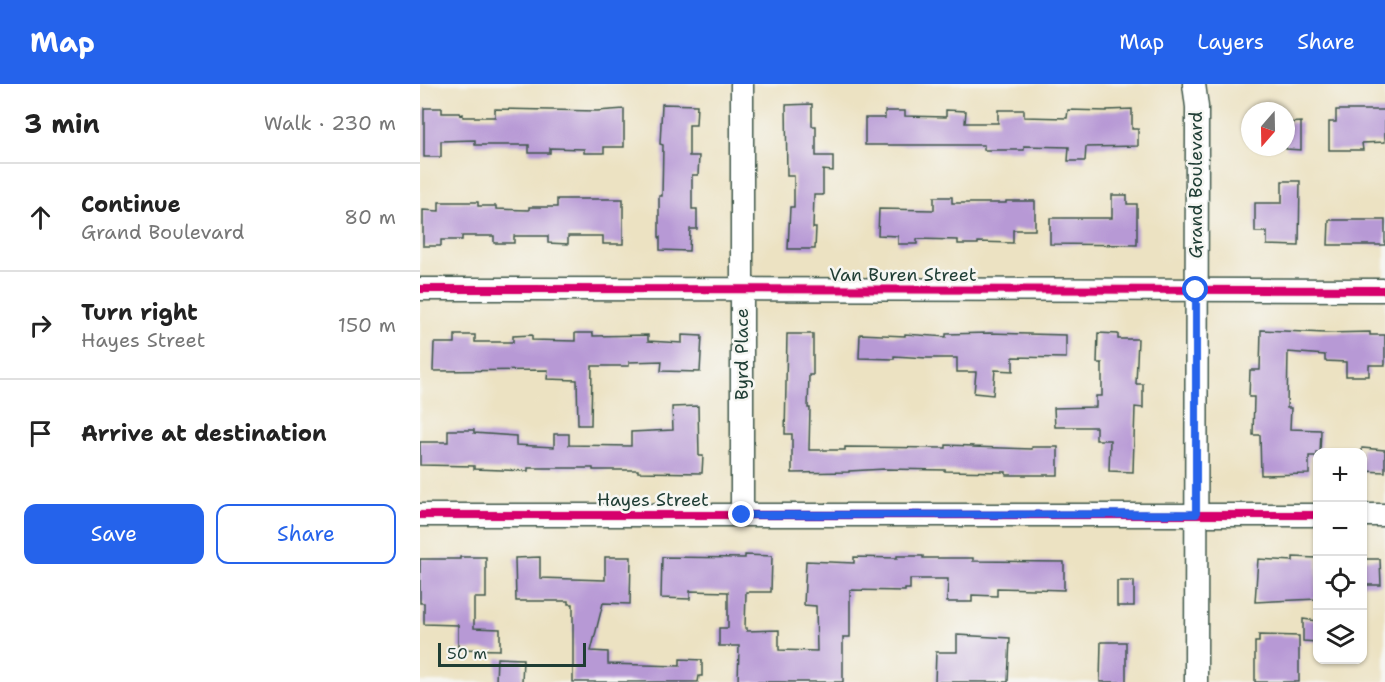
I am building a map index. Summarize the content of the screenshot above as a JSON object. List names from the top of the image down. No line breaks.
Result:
{"streets":{"street":["Grand Boulevard","Van Buren Street","Byrd Place","Hayes Street"]},"crossings":[["Grand Boulevard","Van Buren Street"],["Grand Boulevard","Hayes Street"],["Van Buren Street","Byrd Place"],["Byrd Place","Hayes Street"]],"scale_bar":"50 m","north":"bottom","page":{"header":"Map","nav":["Map","Layers","Share"],"heading":["3 min","Walk · 230 m"],"list":[["Continue","Grand Boulevard","80 m"],["Turn right","Hayes Street","150 m"],"Arrive at destination"],"map_buttons":["+","−"],"buttons":["Save","Share"],"scale":"50 m"}}
